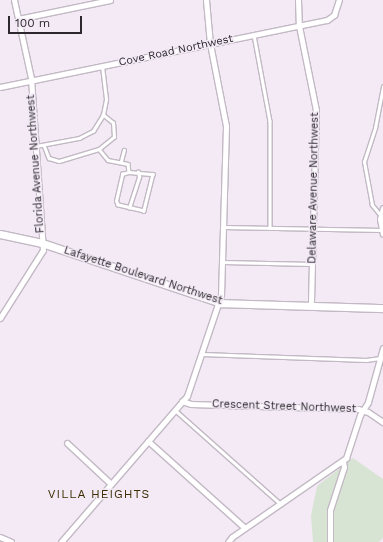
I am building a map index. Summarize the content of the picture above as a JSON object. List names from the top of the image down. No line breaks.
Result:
{"streets":{"main road":["Lafayette Boulevard Northwest"],"street":["Cove Road Northwest","Florida Avenue Northwest","Delaware Avenue Northwest","Crescent Street Northwest"]},"crossings":[["Cove Road Northwest","Florida Avenue Northwest"],["Cove Road Northwest","Delaware Avenue Northwest"],["Florida Avenue Northwest","Lafayette Boulevard Northwest"],["Delaware Avenue Northwest","Lafayette Boulevard Northwest"]],"districts":["VILLA HEIGHTS"],"scale_bar":"100 m"}
